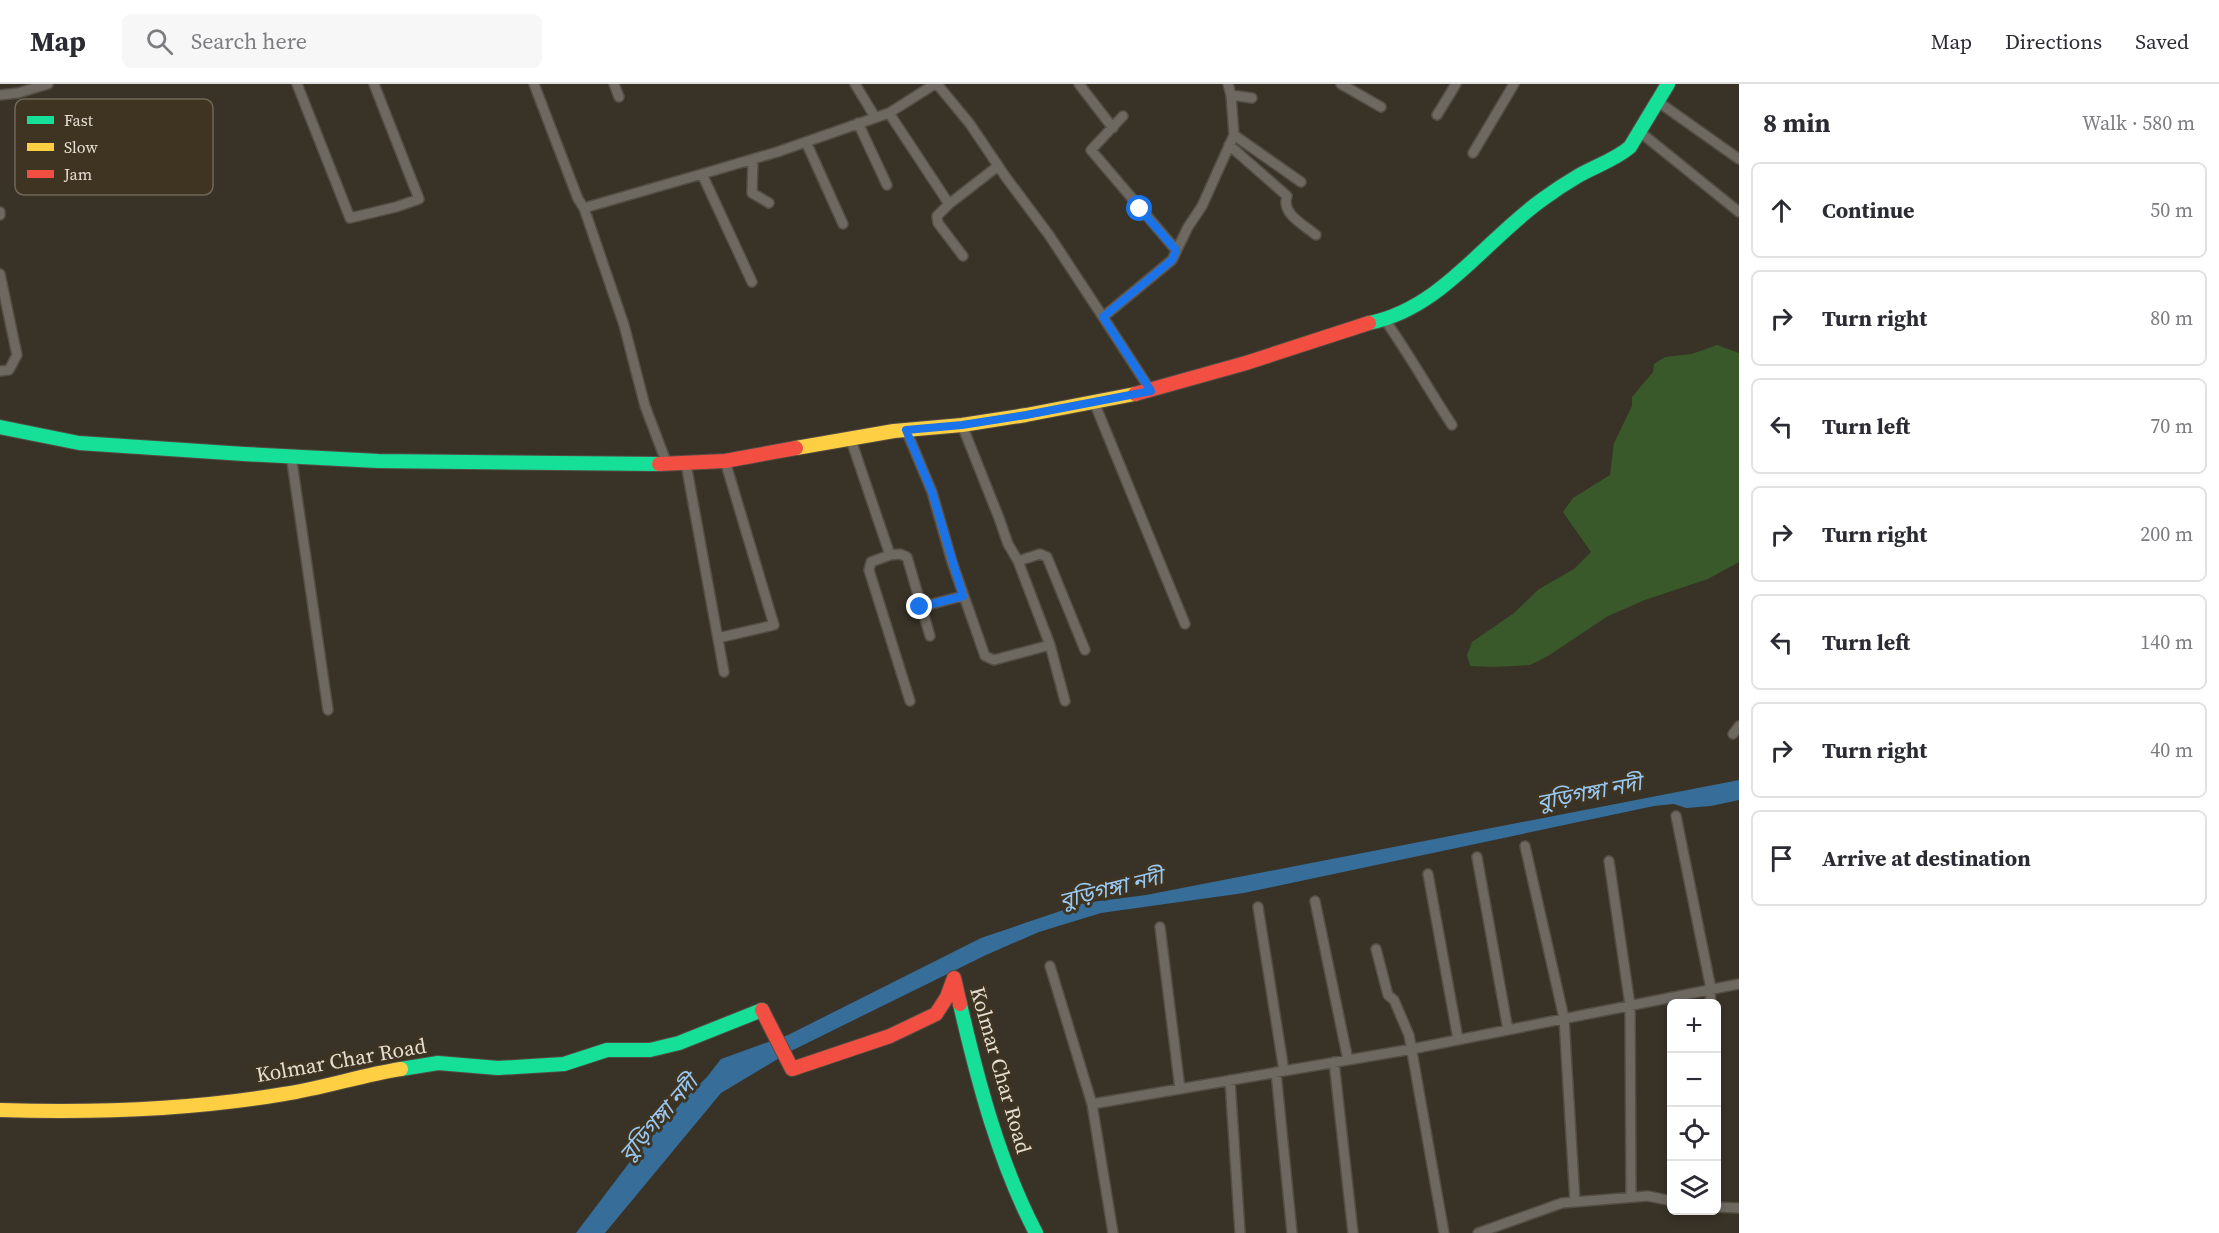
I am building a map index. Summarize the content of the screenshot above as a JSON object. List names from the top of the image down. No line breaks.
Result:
{"streets":{"street":["Kolmar Char Road"]},"water":["বুড়িগঙ্গা নদী"],"legend":["Fast","Slow","Jam"],"page":{"header":"Map","search":"Search here","nav":["Map","Directions","Saved"],"heading":["8 min","Walk · 580 m"],"list":[["Continue","50 m"],["Turn right","80 m"],["Turn left","70 m"],["Turn right","200 m"],["Turn left","140 m"],["Turn right","40 m"],"Arrive at destination"],"map_buttons":["+","−"]}}
